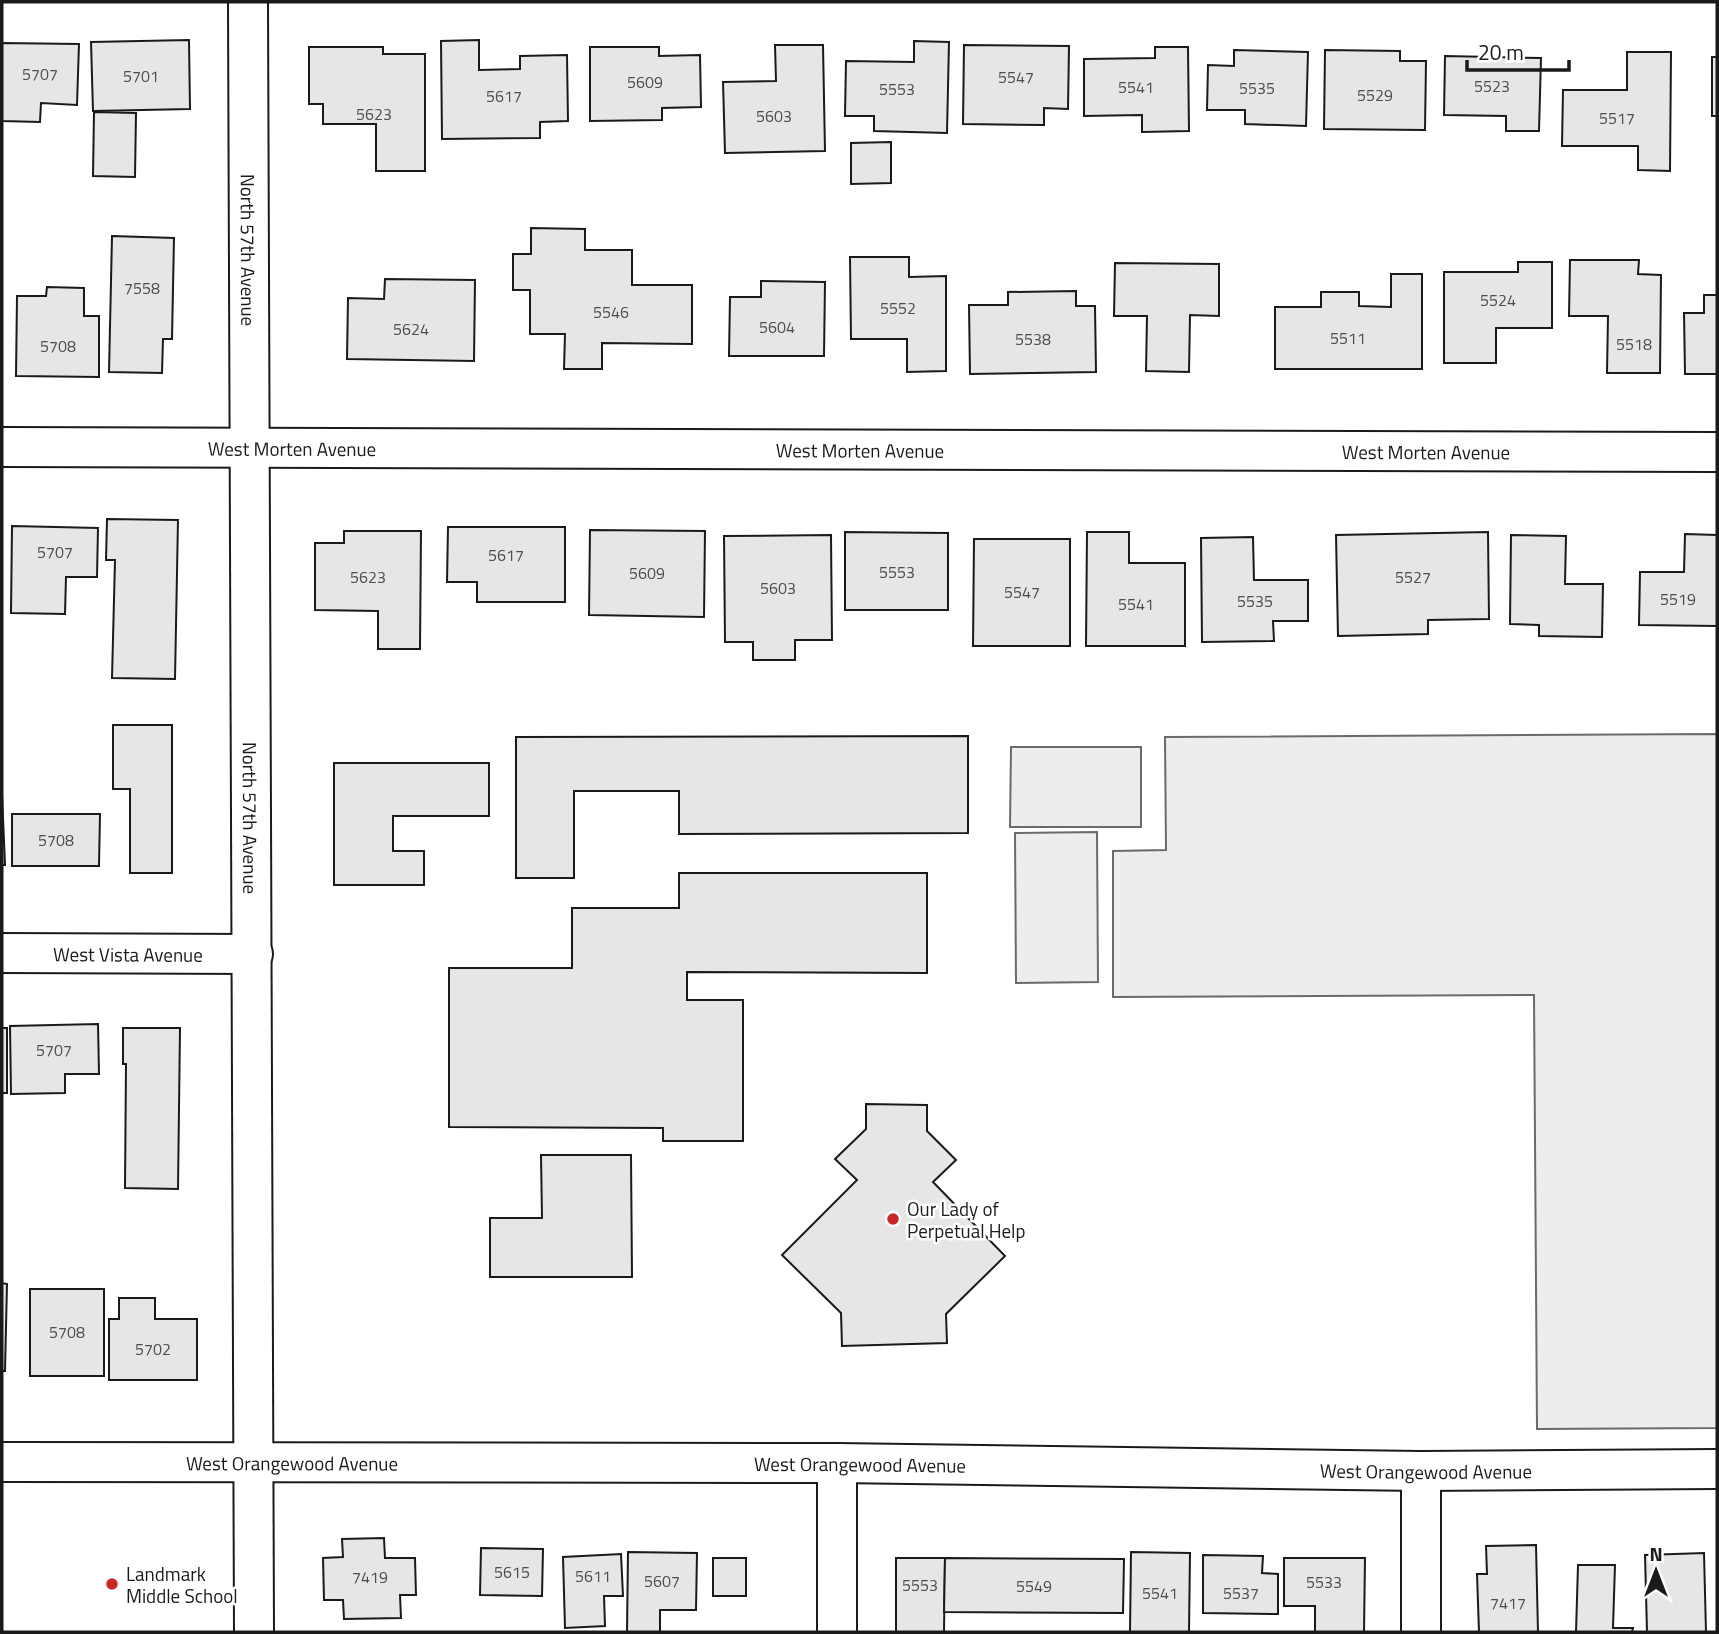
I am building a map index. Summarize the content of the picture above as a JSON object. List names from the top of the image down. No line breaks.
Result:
{"streets":{"street":["North 57th Avenue","West Morten Avenue","West Vista Avenue","West Orangewood Avenue"]},"crossings":[["North 57th Avenue","West Morten Avenue"],["North 57th Avenue","West Vista Avenue"],["North 57th Avenue","West Orangewood Avenue"]],"places":["Our Lady of Perpetual Help","Landmark Middle School"],"house_numbers":["5707","5701","5547","5609","5523","5541","5535","5553","5529","5617","5623","5603","5517","7558","5524","5552","5546","5604","5624","5511","5538","5518","5708","5707","5617","5553","5609","5623","5527","5603","5547","5519","5535","5541","5708","5707","5708","5702","5615","5611","7419","5607","5533","5553","5549","5541","5537","7417"],"scale_bar":"20 m","north":"top"}
